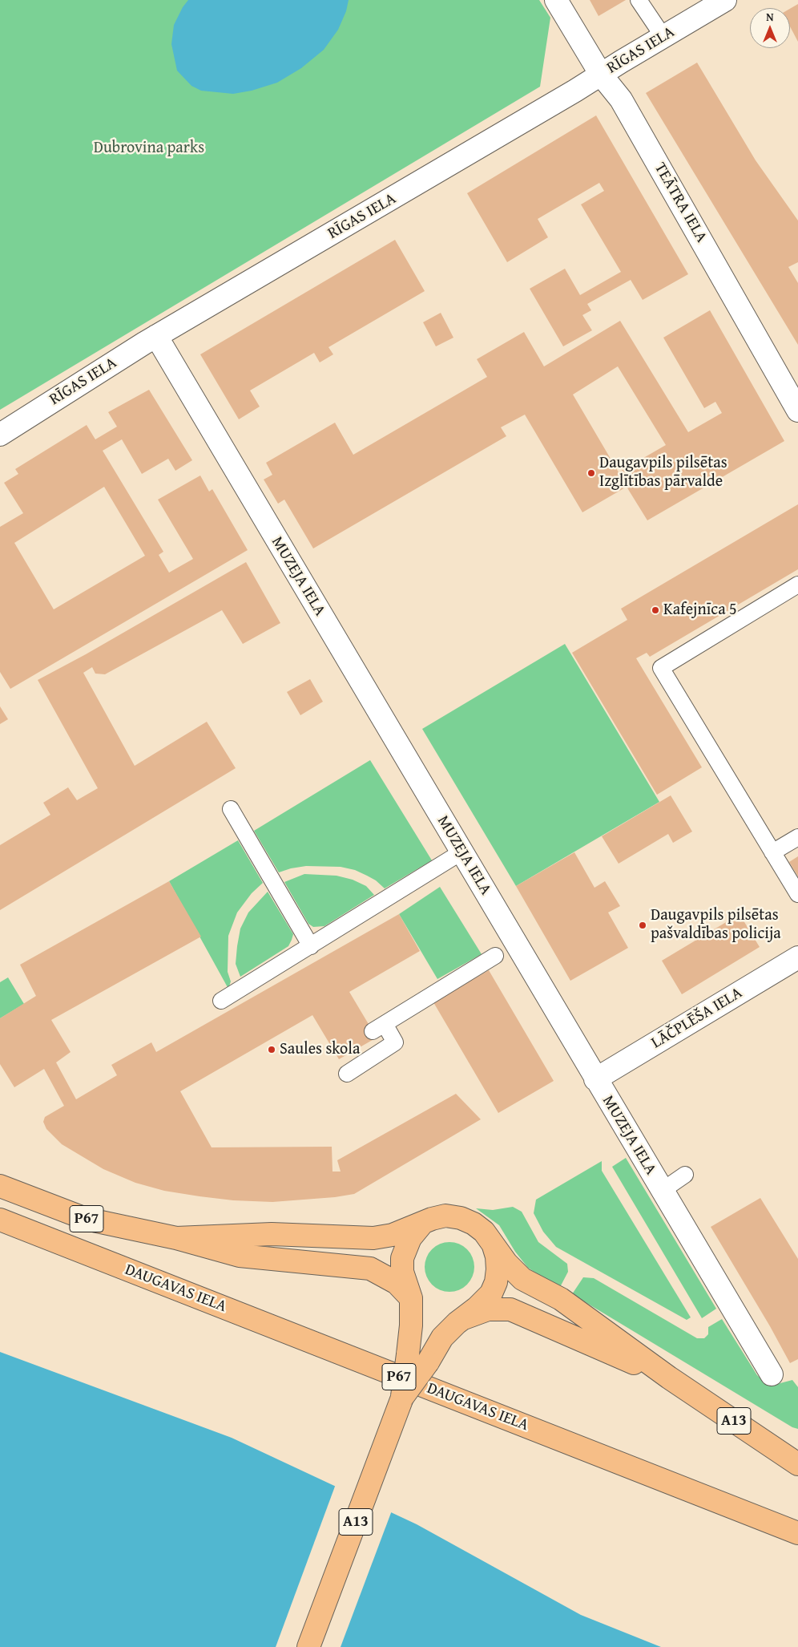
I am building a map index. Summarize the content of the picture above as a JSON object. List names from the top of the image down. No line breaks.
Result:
{"streets":{"main road":["P67","DAUGAVAS IELA","A13"],"street":["RĪGAS IELA","TEĀTRA IELA","MUZEJA IELA","LĀČPLĒŠA IELA"]},"crossings":[["RĪGAS IELA","TEĀTRA IELA"],["RĪGAS IELA","MUZEJA IELA"],["MUZEJA IELA","LĀČPLĒŠA IELA"],["DAUGAVAS IELA","A13"]],"parks":["Dubrovina parks"],"places":["Daugavpils pilsētas Izglītības pārvalde","Kafejnīca 5","Daugavpils pilsētas pašvaldības policija","Saules skola"],"north":"top"}
